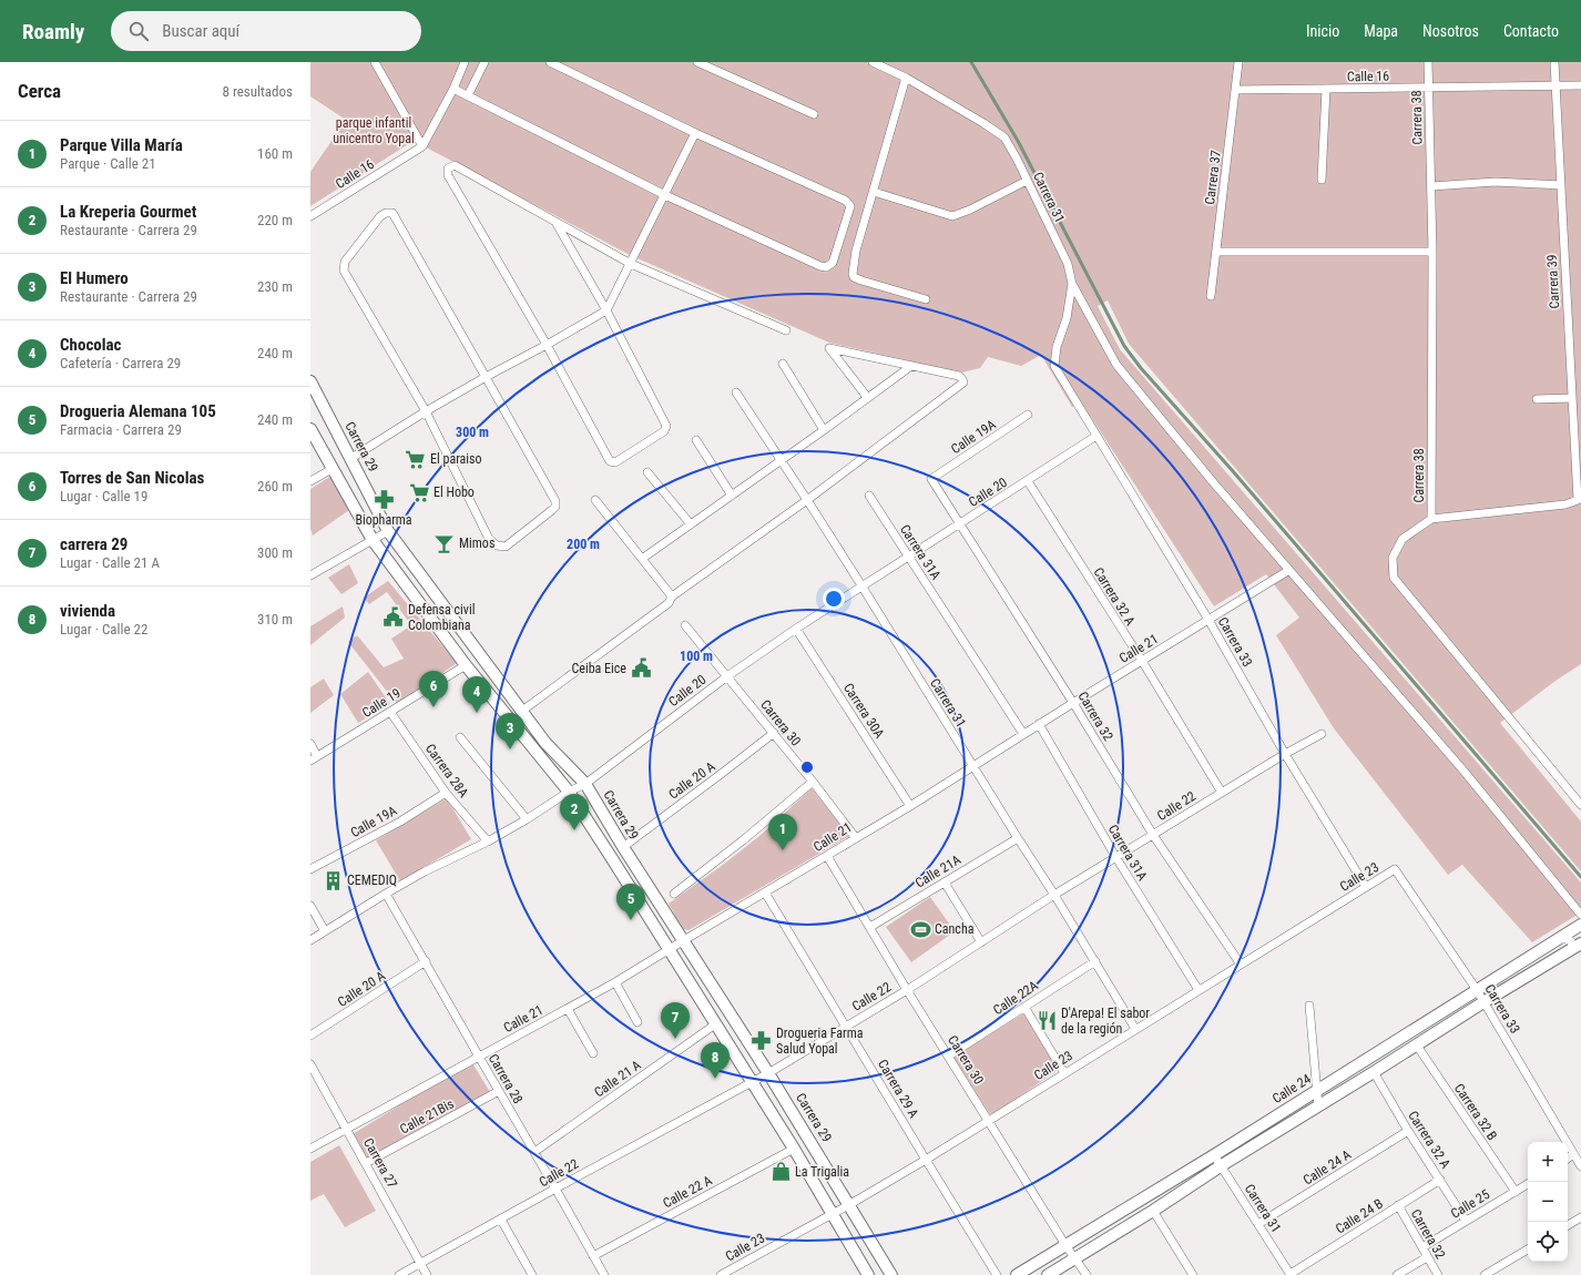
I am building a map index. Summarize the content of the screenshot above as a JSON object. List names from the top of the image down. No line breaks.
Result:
{"streets":{"main road":["Carrera 29","Calle 24"],"street":["Calle 16","Carrera 38","Carrera 37","Carrera 31","Carrera 39","Calle 19A","Calle 20","Carrera 31A","Carrera 32 A","Carrera 33","Calle 21","Calle 19","Carrera 30A","Carrera 32","Carrera 30","Carrera 28A","Calle 20 A","Calle 22","Calle 21A","Calle 23","Calle 22A","Carrera 28","Calle 21 A","Carrera 29 A","Carrera 32 B","Calle 21Bis","Carrera 27","Calle 24 A","Calle 22 A","Calle 25","Calle 24 B"]},"crossings":[["Calle 16","Carrera 38"],["Calle 16","Carrera 37"],["Calle 16","Carrera 39"],["Carrera 38","Carrera 39"],["Carrera 31","Calle 20"],["Carrera 31","Carrera 33"],["Carrera 31","Calle 21"],["Carrera 31","Calle 22"],["Carrera 31","Calle 21A"],["Carrera 31","Calle 23"],["Carrera 31","Calle 22A"],["Carrera 31","Calle 24"],["Carrera 31","Calle 24 A"],["Carrera 31","Calle 24 B"],["Calle 19A","Carrera 32"],["Calle 19A","Carrera 28A"],["Carrera 29","Calle 20"],["Carrera 29","Calle 21"],["Carrera 29","Calle 20 A"],["Carrera 29","Calle 22"],["Carrera 29","Calle 23"],["Calle 20","Carrera 31A"],["Calle 20","Carrera 32 A"],["Calle 20","Carrera 33"],["Calle 20","Carrera 30A"],["Calle 20","Carrera 32"],["Calle 20","Carrera 30"],["Calle 20","Carrera 28A"],["Calle 20","Carrera 28"],["Carrera 31A","Calle 21"],["Carrera 31A","Calle 22"],["Carrera 31A","Calle 23"],["Carrera 32 A","Calle 21"],["Carrera 32 A","Calle 22"],["Carrera 32 A","Calle 24 A"],["Carrera 32 A","Calle 25"],["Carrera 32 A","Calle 24 B"],["Carrera 33","Calle 21"],["Carrera 33","Calle 22"],["Carrera 33","Calle 23"],["Carrera 33","Calle 24"],["Calle 21","Carrera 30A"],["Calle 21","Carrera 32"],["Calle 21","Carrera 30"],["Calle 21","Carrera 28"],["Calle 21","Carrera 29 A"],["Calle 21","Carrera 27"],["Calle 19","Carrera 28A"],["Carrera 32","Calle 22"],["Carrera 32","Calle 23"],["Carrera 32","Calle 25"],["Carrera 32","Calle 24 B"],["Carrera 30","Calle 20 A"],["Carrera 30","Calle 22"],["Carrera 30","Calle 21A"],["Carrera 30","Calle 23"],["Carrera 30","Calle 22A"],["Carrera 30","Calle 24"],["Calle 20 A","Carrera 28"],["Calle 22","Carrera 28"],["Calle 22","Carrera 29 A"],["Calle 22","Carrera 27"],["Calle 23","Carrera 29 A"],["Carrera 28","Calle 21 A"],["Carrera 28","Calle 21Bis"],["Carrera 28","Calle 22 A"],["Carrera 32 B","Calle 25"],["Calle 21Bis","Carrera 27"]],"parks":["parque infantil unicentro Yopal"],"places":{"supermarket":["El paraiso","El Hobo"],"pharmacy":["Biopharma","Drogueria Farma Salud Yopal"],"bar":["Mimos"],"public building":["Defensa civil Colombiana","Ceiba Eice"],"building":["CEMEDIQ"],"sports":["Cancha"],"restaurant":["D'Arepa! El sabor de la región"],"shop":["La Trigalia"]},"page":{"header":"Roamly","search":"Buscar aquí","nav":["Inicio","Mapa","Nosotros","Contacto"],"heading":["Cerca","8 resultados"],"list":[{"mark":"1","name":"Parque Villa María","note":"Parque · Calle 21","value":"160 m"},{"mark":"2","name":"La Kreperia Gourmet","note":"Restaurante · Carrera 29","value":"220 m"},{"mark":"3","name":"El Humero","note":"Restaurante · Carrera 29","value":"230 m"},{"mark":"4","name":"Chocolac","note":"Cafetería · Carrera 29","value":"240 m"},{"mark":"5","name":"Drogueria Alemana 105","note":"Farmacia · Carrera 29","value":"240 m"},{"mark":"6","name":"Torres de San Nicolas","note":"Lugar · Calle 19","value":"260 m"},{"mark":"7","name":"carrera 29","note":"Lugar · Calle 21 A","value":"300 m"},{"mark":"8","name":"vivienda","note":"Lugar · Calle 22","value":"310 m"}],"pins":["6","4","3","2","1","5","7","8"],"map_buttons":["+","−"]},"rings":["300 m","200 m","100 m"]}
